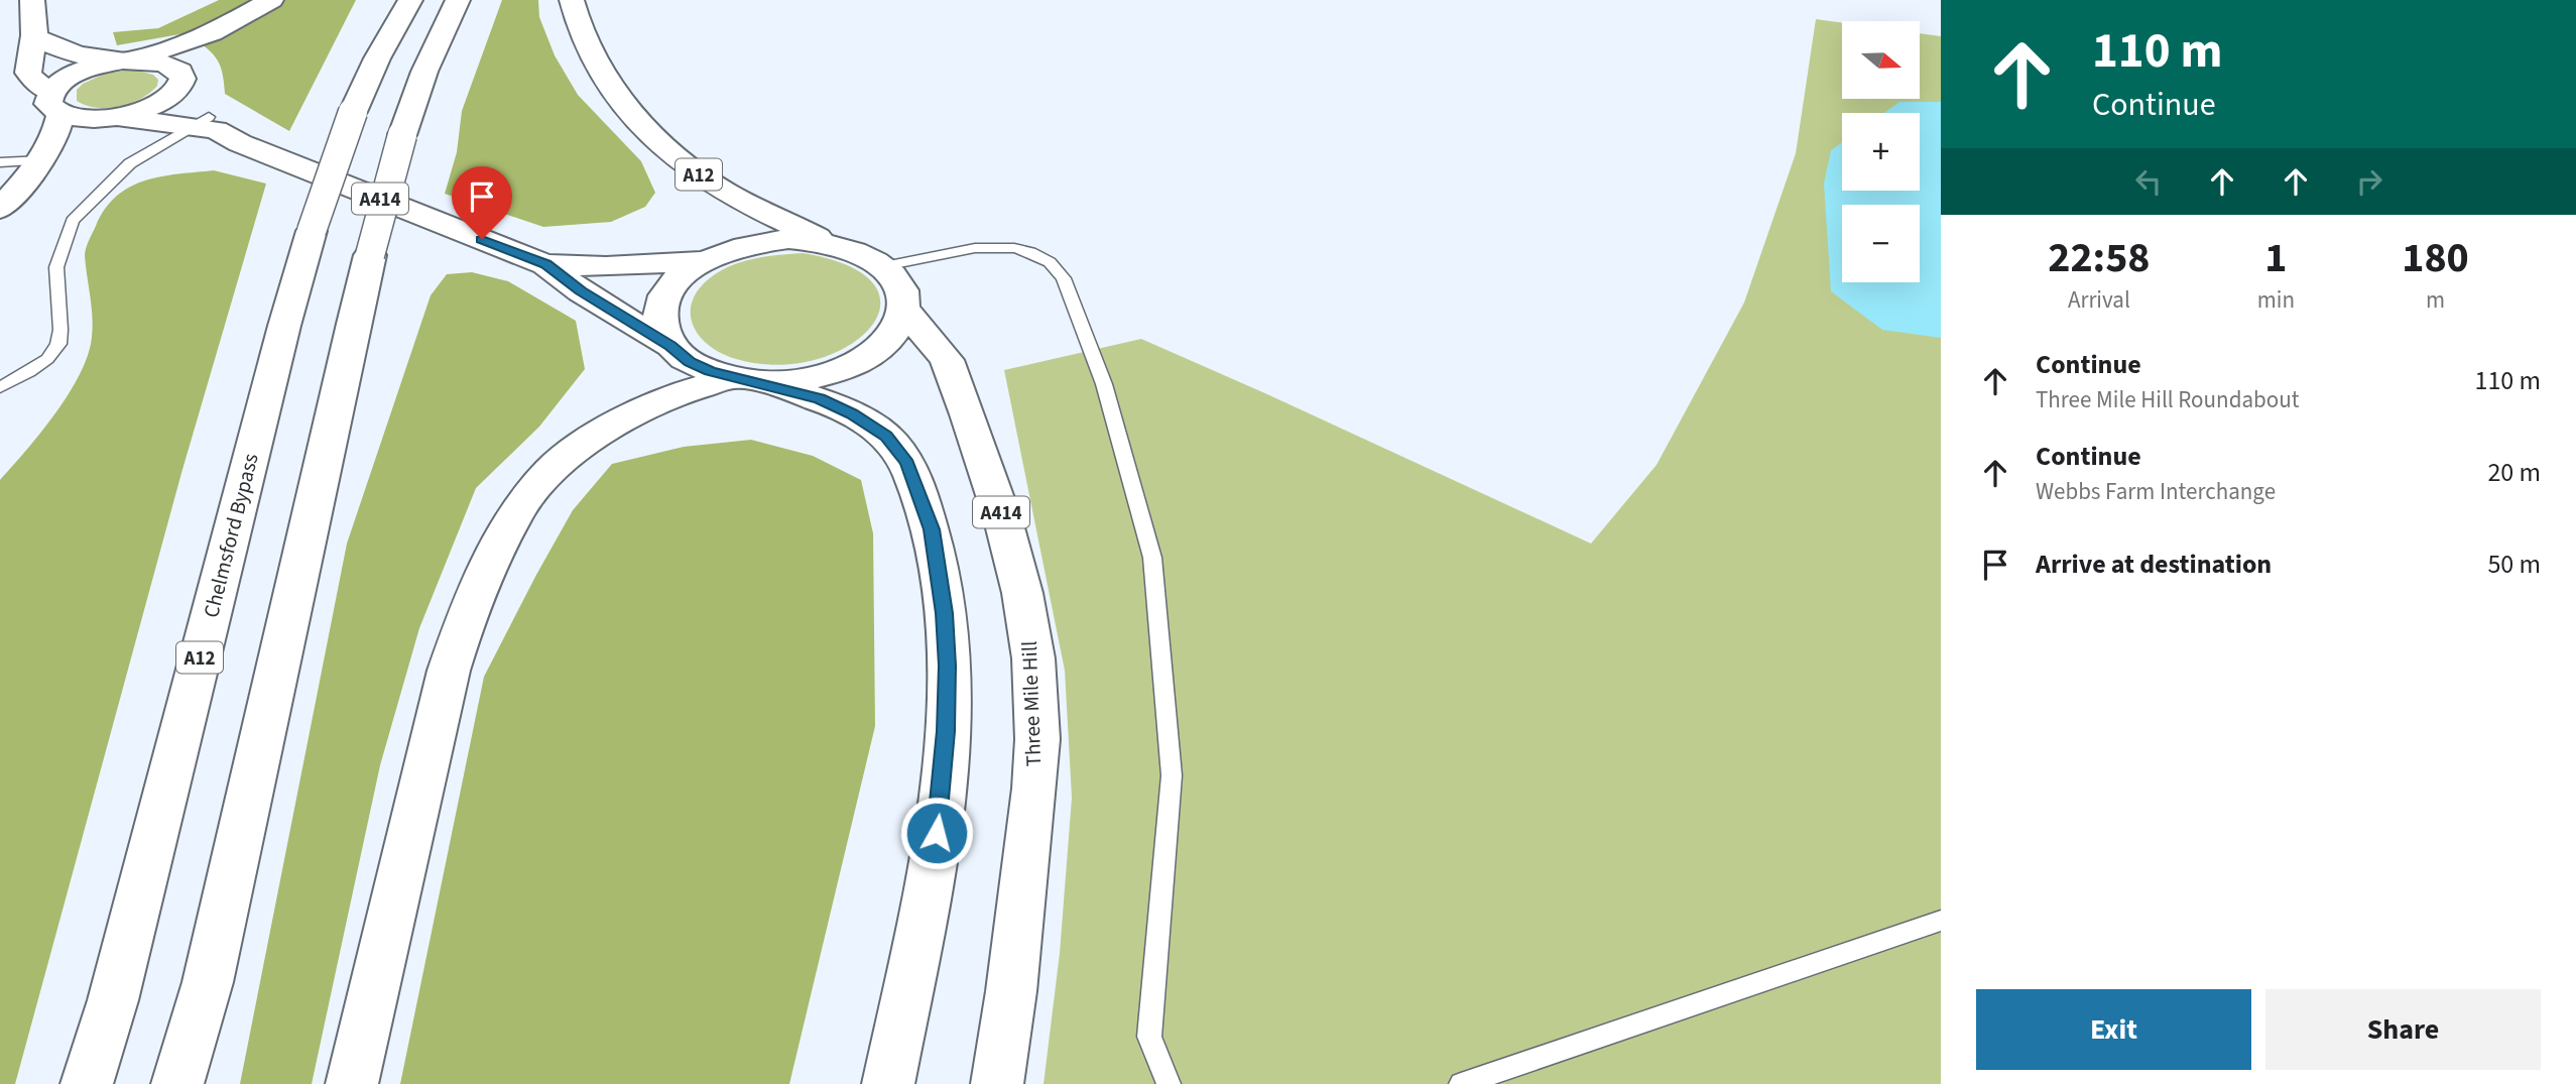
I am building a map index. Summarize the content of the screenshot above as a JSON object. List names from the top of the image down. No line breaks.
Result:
{"streets":{"main road":["A12","A414","Chelmsford Bypass","Three Mile Hill"]},"crossings":[["A12","A414"],["A12","Three Mile Hill"],["A414","Three Mile Hill"]],"north":"right","page":{"turn":["110 m","Continue"],"map_buttons":["+","−"],"eta":["22:58","Arrival","1","min","180","m"],"list":[{"name":"Continue","note":"Three Mile Hill Roundabout","value":"110 m"},{"name":"Continue","note":"Webbs Farm Interchange","value":"20 m"},{"name":"Arrive at destination","value":"50 m"}],"buttons":["Exit","Share"]}}
